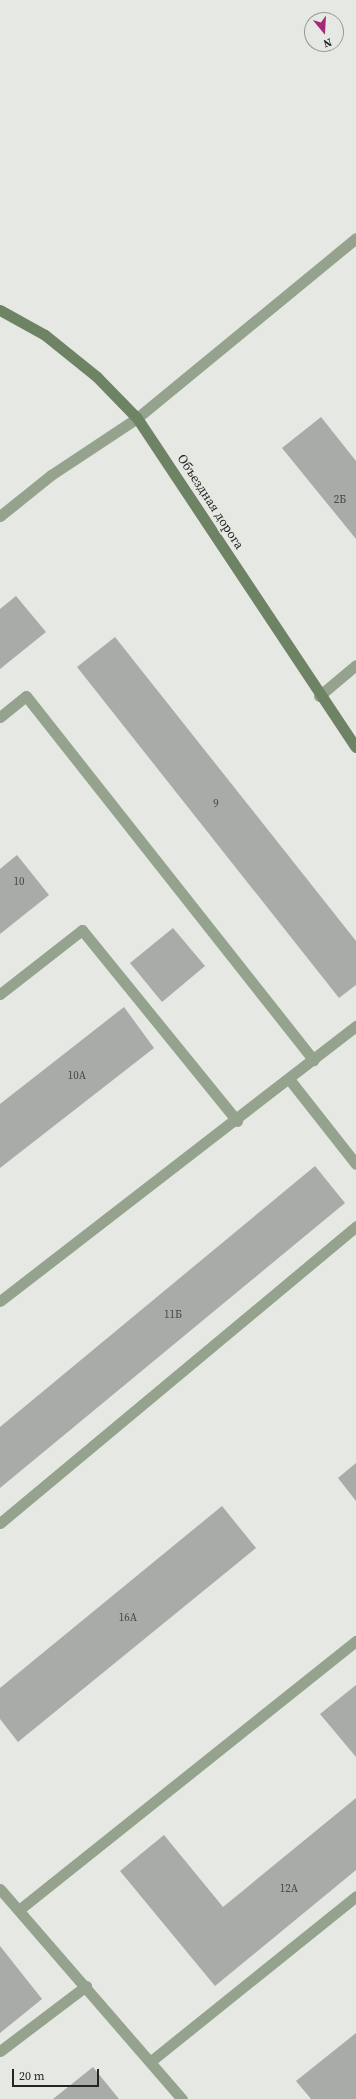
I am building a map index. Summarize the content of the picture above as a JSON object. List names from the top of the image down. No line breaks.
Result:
{"streets":{"main road":["Объездная дорога"]},"house_numbers":["2Б","9","10","10А","11Б","16А","12А"],"scale_bar":"20 m","north":"bottom"}
